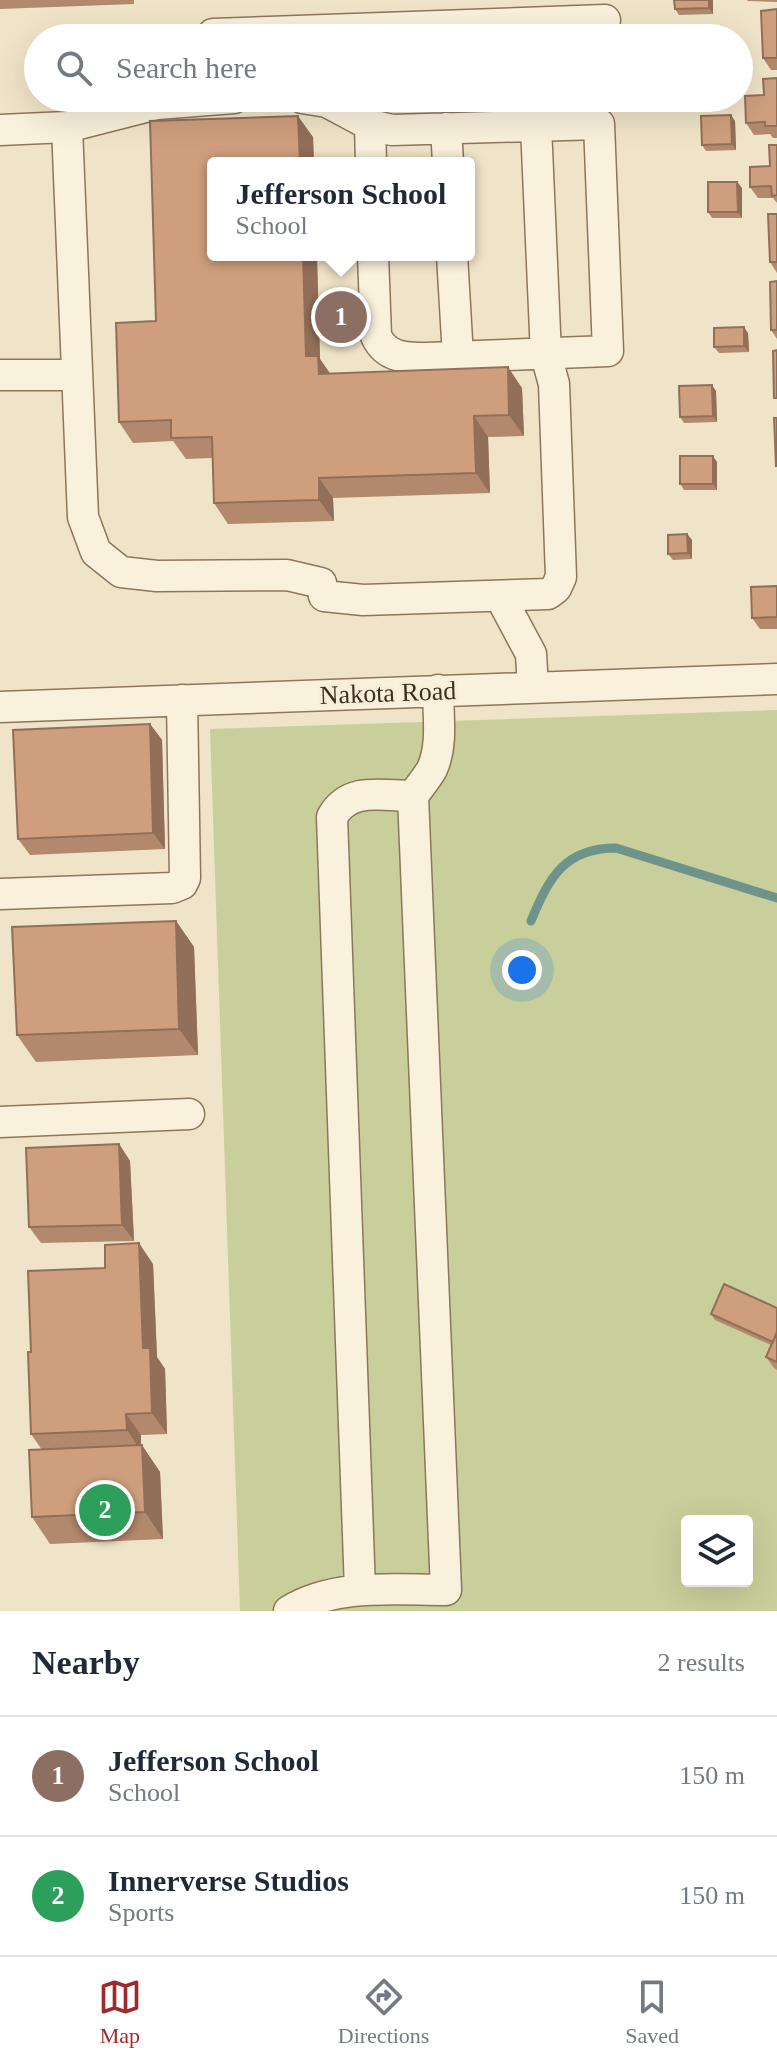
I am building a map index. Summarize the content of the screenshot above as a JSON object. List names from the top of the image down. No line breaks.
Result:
{"streets":{"street":["Nakota Road"]},"page":{"search":"Search here","popup":["Jefferson School","School"],"pins":["1","2"],"heading":["Nearby","2 results"],"list":[{"mark":"1","name":"Jefferson School","note":"School","value":"150 m"},{"mark":"2","name":"Innerverse Studios","note":"Sports","value":"150 m"}],"nav":["Map","Directions","Saved"]}}
